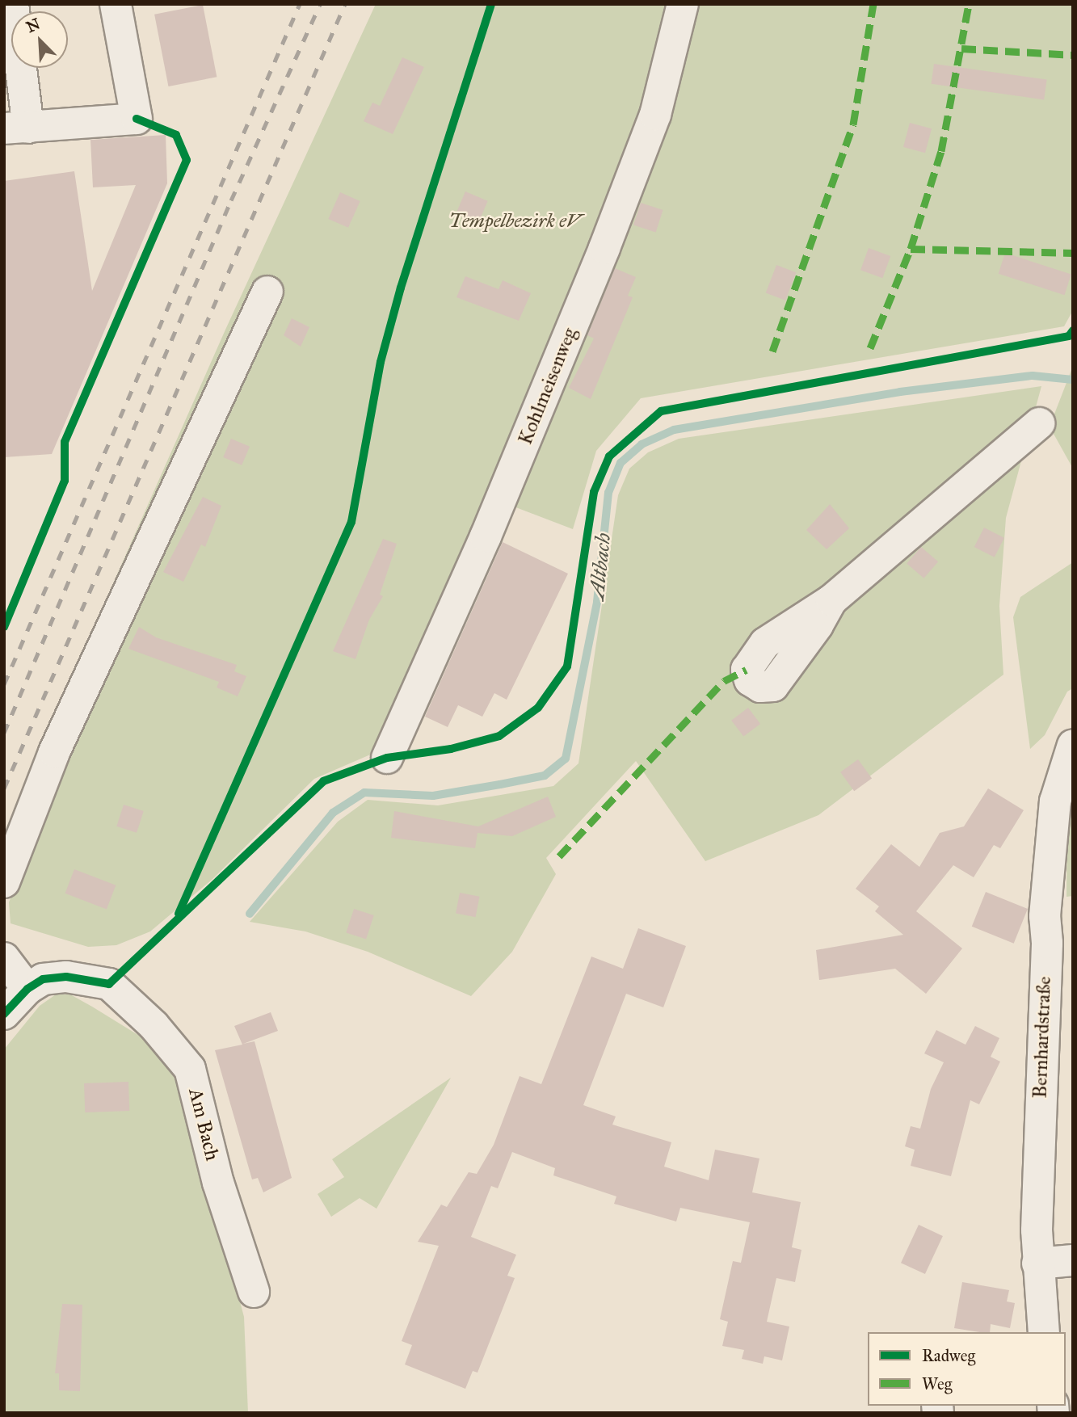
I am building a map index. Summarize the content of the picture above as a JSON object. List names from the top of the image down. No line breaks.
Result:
{"streets":{"street":["Kohlmeisenweg","Bernhardstraße","Am Bach"]},"water":["Altbach"],"parks":["Tempelbezirk eV"],"legend":["Radweg","Weg"],"north":"top left"}
